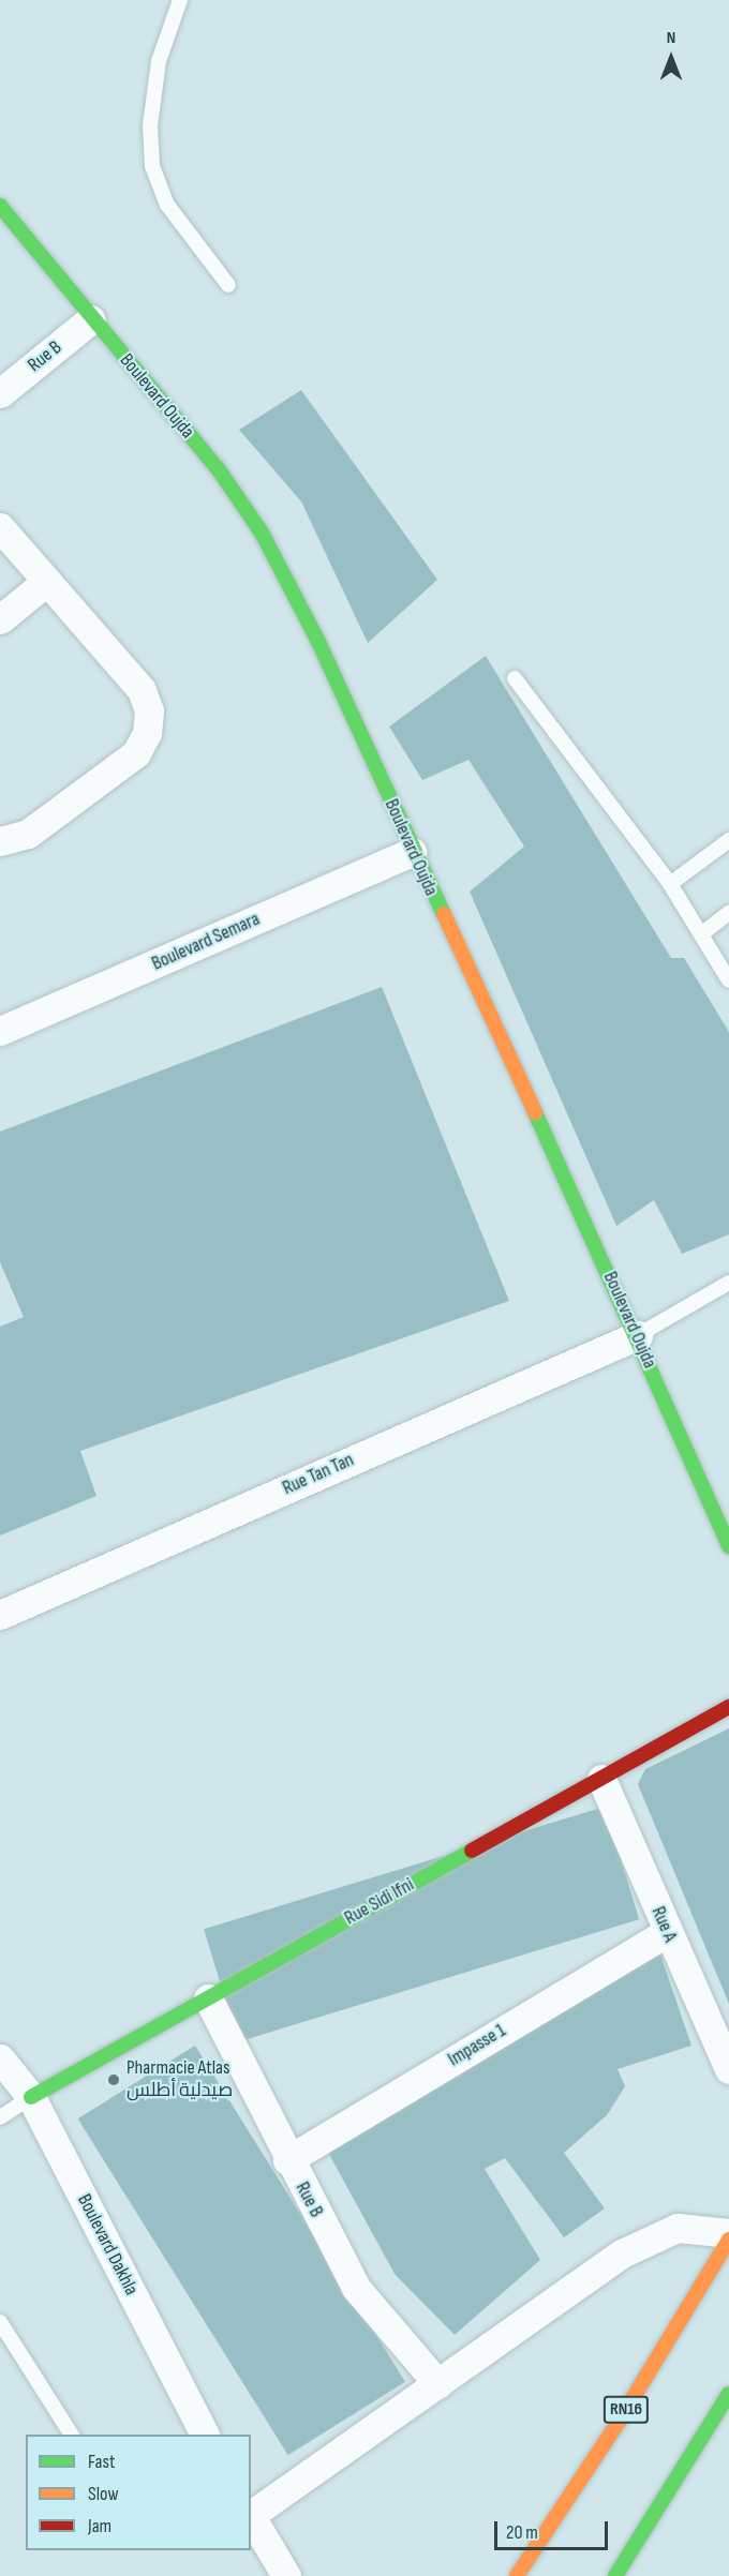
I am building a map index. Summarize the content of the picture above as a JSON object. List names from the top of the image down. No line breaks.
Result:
{"streets":{"main road":["Boulevard Oujda","Rue Sidi Ifni","RN16"],"street":["Rue B","Boulevard Semara","Rue Tan Tan","Rue A","Impasse 1","Boulevard Dakhla"]},"crossings":[["Rue B","Boulevard Oujda"],["Rue B","Rue Sidi Ifni"],["Rue B","Impasse 1"],["Boulevard Oujda","Boulevard Semara"],["Boulevard Oujda","Rue Tan Tan"],["Rue Sidi Ifni","Rue A"],["Rue Sidi Ifni","Boulevard Dakhla"],["Rue A","Impasse 1"]],"places":["Pharmacie Atlas صيدلية أطلس"],"legend":["Fast","Slow","Jam"],"scale_bar":"20 m","north":"top"}
